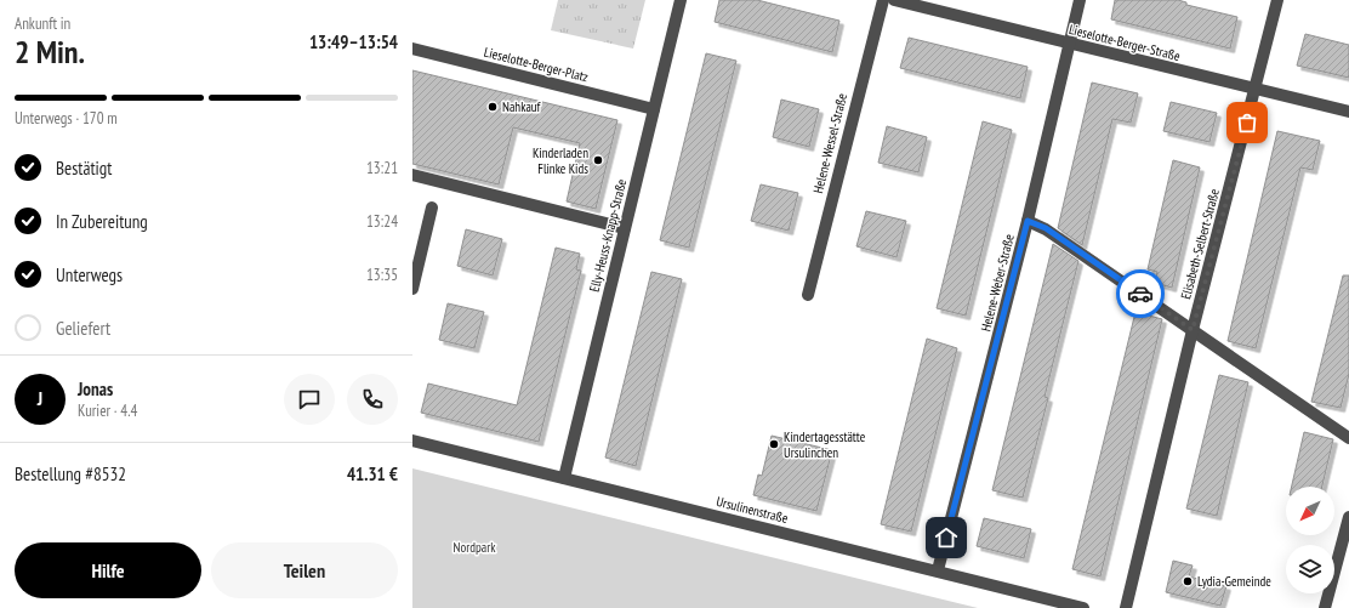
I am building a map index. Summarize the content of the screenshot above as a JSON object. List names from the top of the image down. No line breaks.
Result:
{"streets":{"street":["Lieselotte-Berger-Straße","Lieselotte-Berger-Platz","Helene-Wessel-Straße","Elly-Heuss-Knapp-Straße","Elisabeth-Selbert-Straße","Helene-Weber-Straße","Ursulinenstraße"]},"crossings":[["Lieselotte-Berger-Straße","Elisabeth-Selbert-Straße"],["Lieselotte-Berger-Straße","Helene-Weber-Straße"],["Lieselotte-Berger-Platz","Elly-Heuss-Knapp-Straße"],["Elly-Heuss-Knapp-Straße","Ursulinenstraße"],["Helene-Weber-Straße","Ursulinenstraße"]],"parks":["Nordpark"],"places":["Nahkauf","Kinderladen Flinke Kids","Kindertagesstätte Ursulinchen","Lydia-Gemeinde"],"north":"bottom left","page":{"heading":["2 Min.","Ankunft in","13:49–13:54"],"panel":["Jonas","Kurier · 4.4","Bestellung #8532","41.31 €"],"bar":"Unterwegs · 170 m","list":[["Bestätigt","13:21"],["In Zubereitung","13:24"],["Unterwegs","13:35"],"Geliefert"],"round":"J","buttons":["Hilfe","Teilen"]}}
